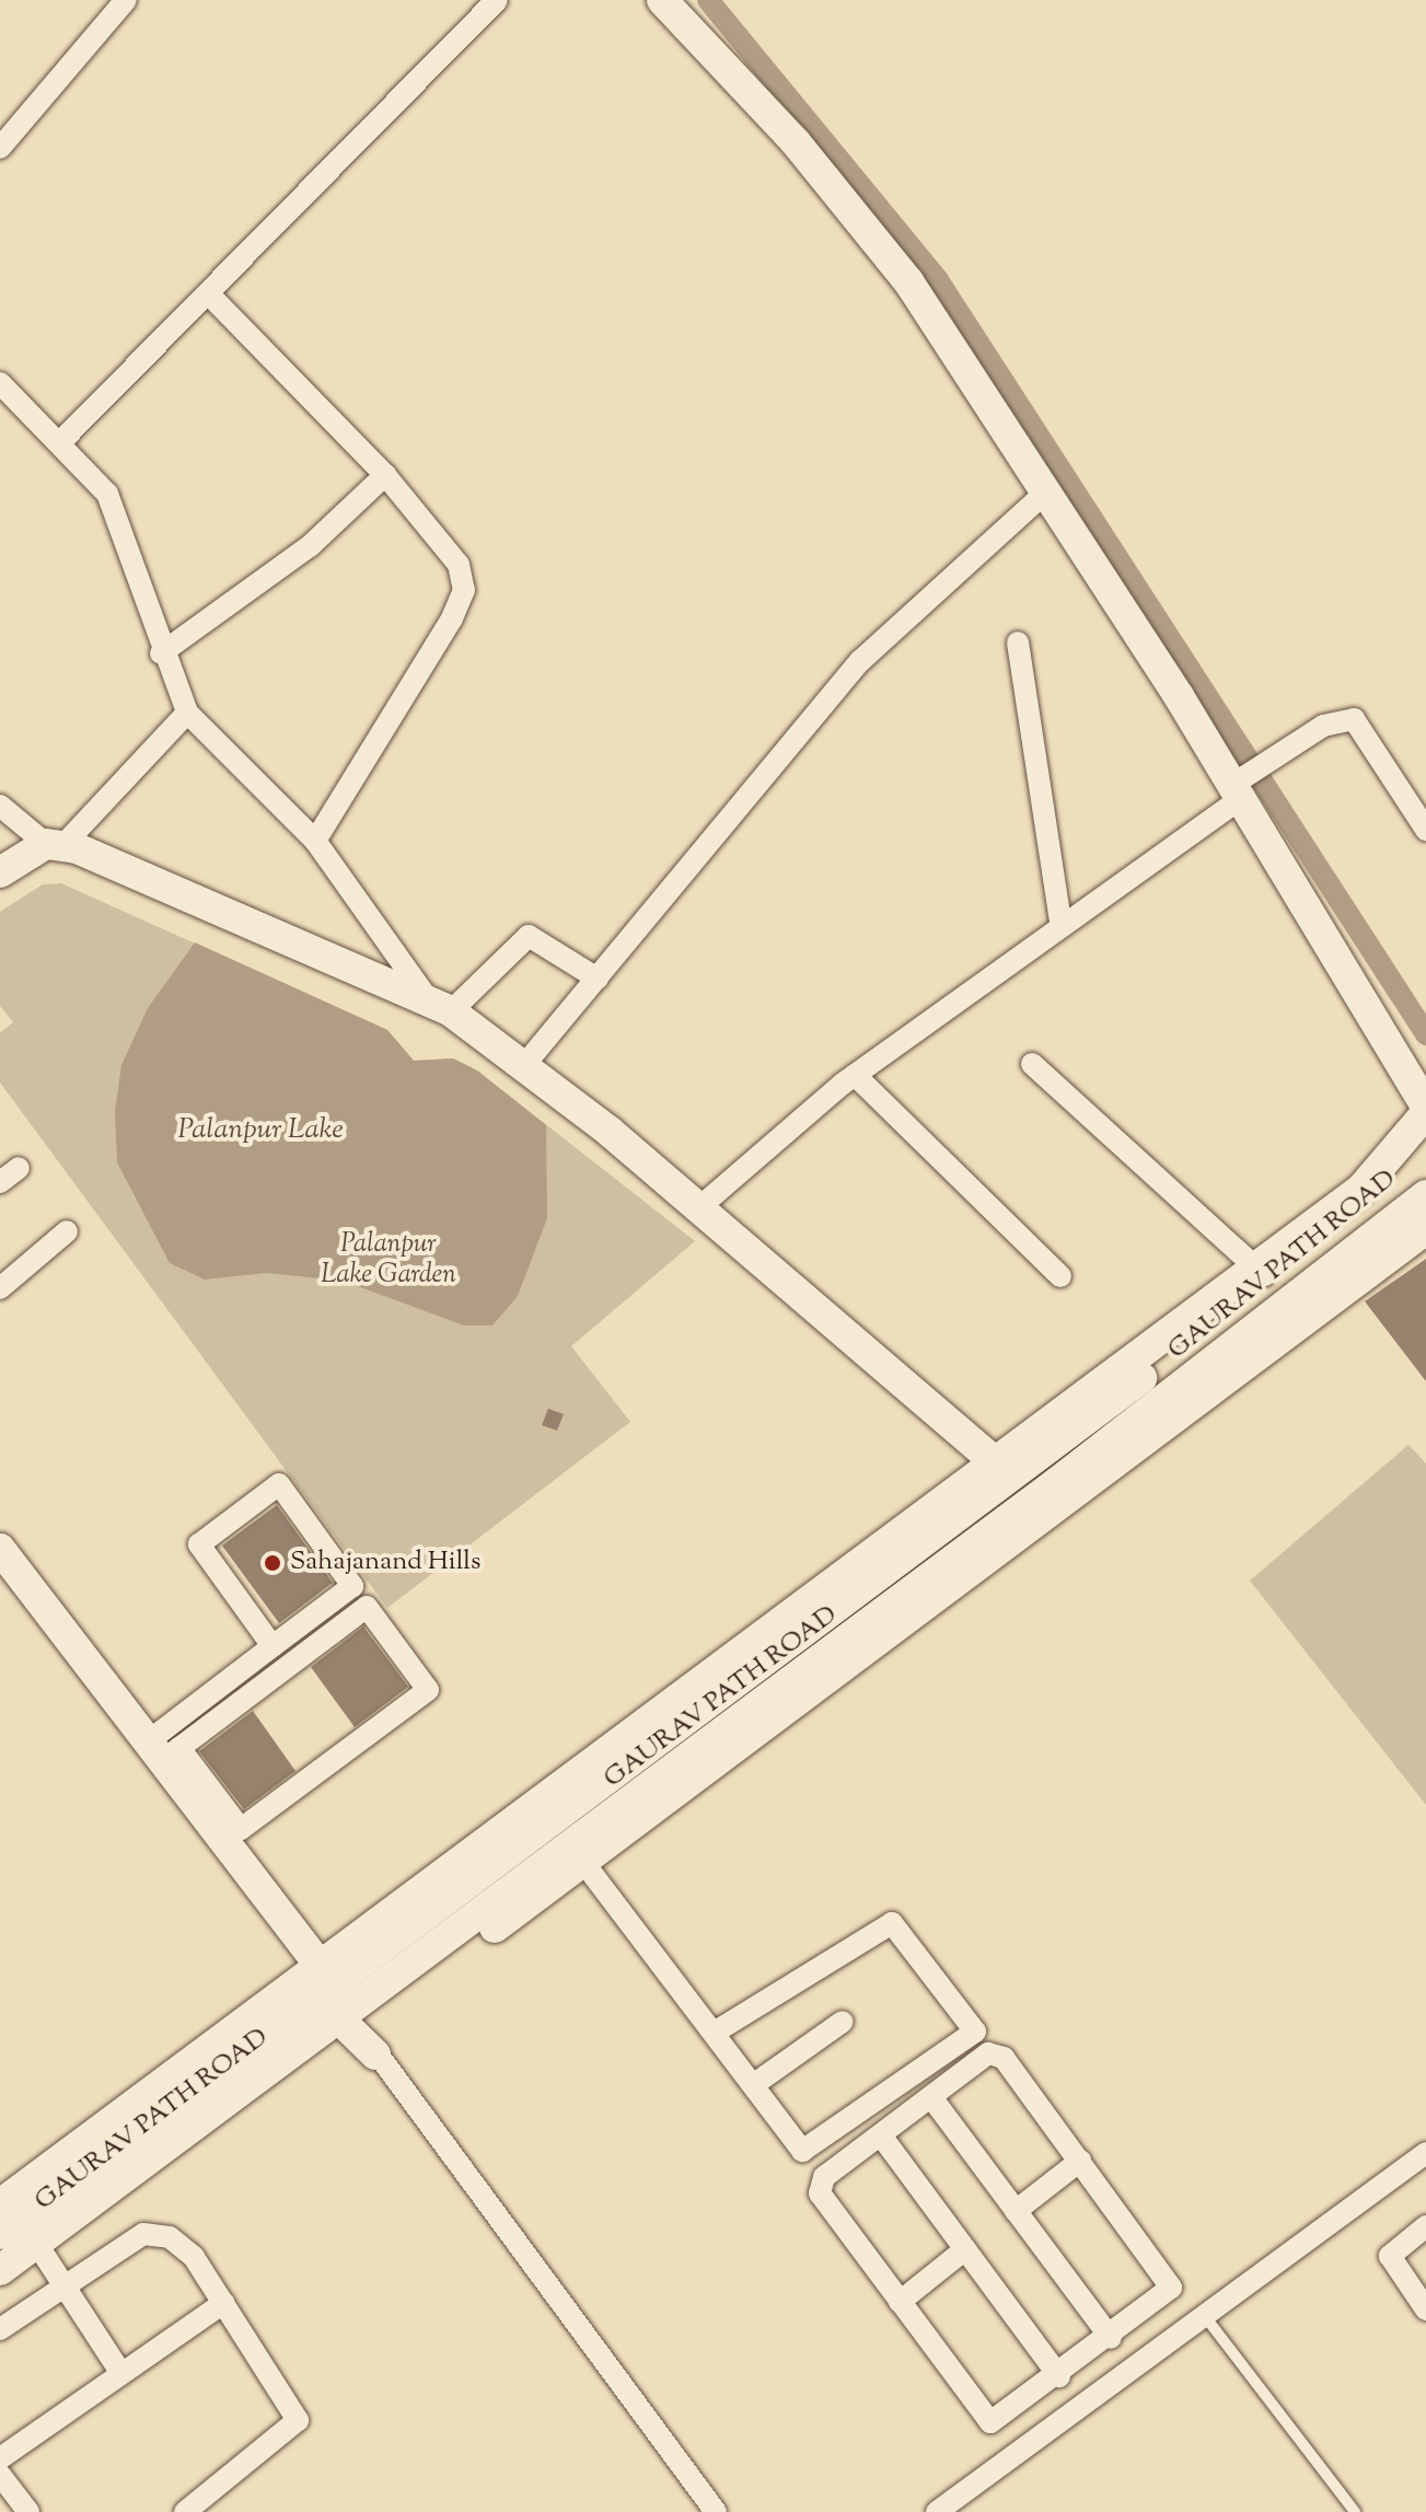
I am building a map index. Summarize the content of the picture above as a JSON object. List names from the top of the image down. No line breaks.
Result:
{"streets":{"street":["GAURAV PATH ROAD"]},"water":["Palanpur Lake"],"parks":["Palanpur Lake Garden"],"places":["Sahajanand Hills"]}
